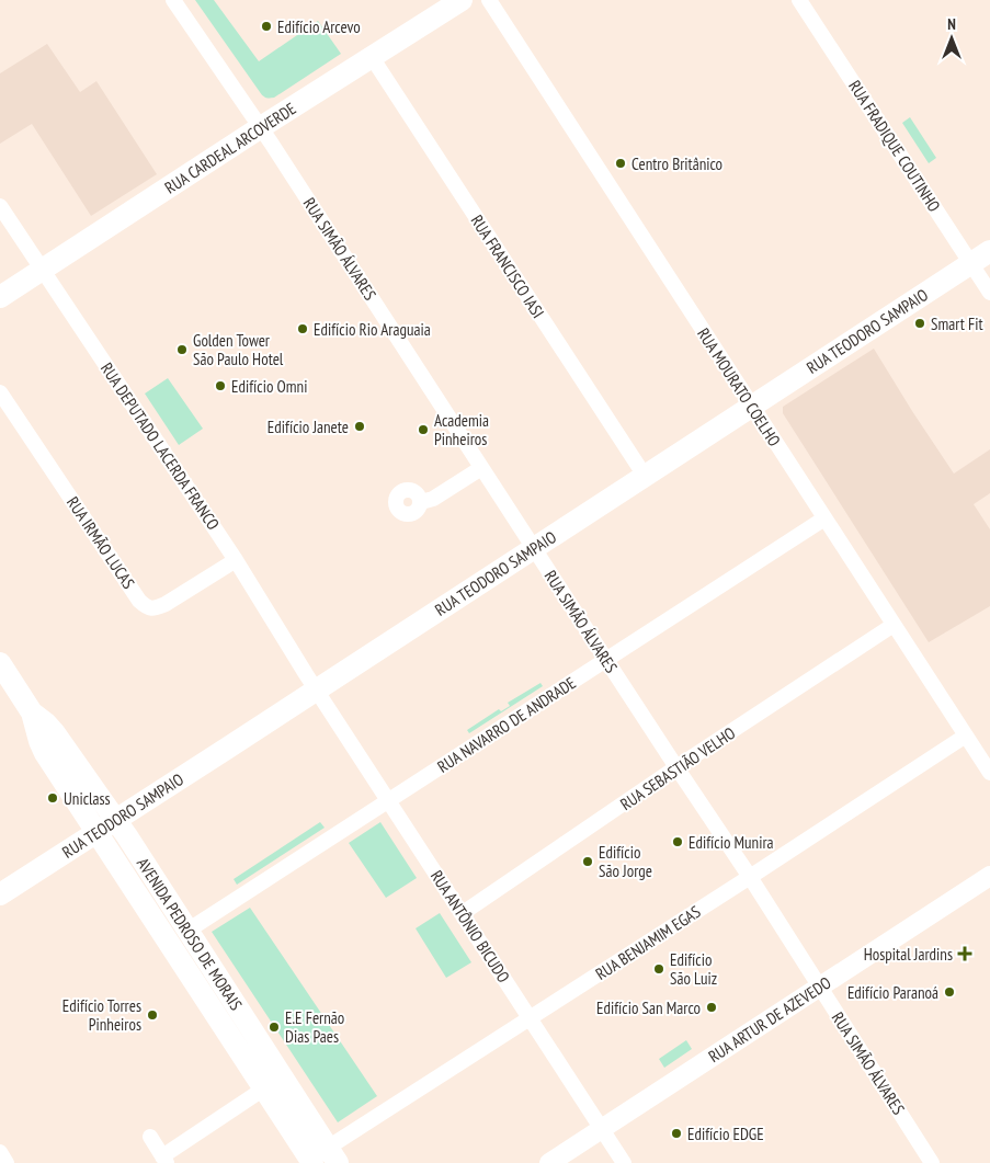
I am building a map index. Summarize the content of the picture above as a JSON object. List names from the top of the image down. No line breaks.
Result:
{"streets":{"main road":["RUA CARDEAL ARCOVERDE","RUA TEODORO SAMPAIO","AVENIDA PEDROSO DE MORAIS"],"street":["RUA FRADIQUE COUTINHO","RUA SIMÃO ÁLVARES","RUA FRANCISCO IASI","RUA MOURATO COELHO","RUA DEPUTADO LACERDA FRANCO","RUA IRMÃO LUCAS","RUA NAVARRO DE ANDRADE","RUA SEBASTIÃO VELHO","RUA ANTÔNIO BICUDO","RUA BENJAMIM EGAS","RUA ARTUR DE AZEVEDO"]},"crossings":[["RUA FRADIQUE COUTINHO","RUA TEODORO SAMPAIO"],["RUA CARDEAL ARCOVERDE","RUA SIMÃO ÁLVARES"],["RUA CARDEAL ARCOVERDE","RUA FRANCISCO IASI"],["RUA CARDEAL ARCOVERDE","RUA DEPUTADO LACERDA FRANCO"],["RUA SIMÃO ÁLVARES","RUA TEODORO SAMPAIO"],["RUA SIMÃO ÁLVARES","RUA NAVARRO DE ANDRADE"],["RUA SIMÃO ÁLVARES","RUA SEBASTIÃO VELHO"],["RUA SIMÃO ÁLVARES","RUA BENJAMIM EGAS"],["RUA SIMÃO ÁLVARES","RUA ARTUR DE AZEVEDO"],["RUA FRANCISCO IASI","RUA TEODORO SAMPAIO"],["RUA TEODORO SAMPAIO","RUA MOURATO COELHO"],["RUA TEODORO SAMPAIO","RUA DEPUTADO LACERDA FRANCO"],["RUA TEODORO SAMPAIO","RUA ANTÔNIO BICUDO"],["RUA TEODORO SAMPAIO","AVENIDA PEDROSO DE MORAIS"],["RUA MOURATO COELHO","RUA NAVARRO DE ANDRADE"],["RUA MOURATO COELHO","RUA SEBASTIÃO VELHO"],["RUA MOURATO COELHO","RUA BENJAMIM EGAS"],["RUA DEPUTADO LACERDA FRANCO","RUA IRMÃO LUCAS"],["RUA DEPUTADO LACERDA FRANCO","RUA ANTÔNIO BICUDO"],["RUA NAVARRO DE ANDRADE","RUA ANTÔNIO BICUDO"],["RUA NAVARRO DE ANDRADE","AVENIDA PEDROSO DE MORAIS"],["RUA SEBASTIÃO VELHO","RUA ANTÔNIO BICUDO"],["RUA ANTÔNIO BICUDO","RUA BENJAMIM EGAS"],["RUA ANTÔNIO BICUDO","RUA ARTUR DE AZEVEDO"],["AVENIDA PEDROSO DE MORAIS","RUA BENJAMIM EGAS"]],"places":{"other":["Edifício Arcevo","Centro Britânico","Smart Fit","Edifício Rio Araguaia","Golden Tower São Paulo Hotel","Edifício Omni","Edifício Janete","Academia Pinheiros","Uniclass","Edifício Munira","Edifício São Jorge","Edifício São Luiz","Edifício Paranoá","Edifício San Marco","Edifício Torres Pinheiros","E.E Fernão Dias Paes","Edifício EDGE"],"health":["Hospital Jardins"]},"north":"top"}
